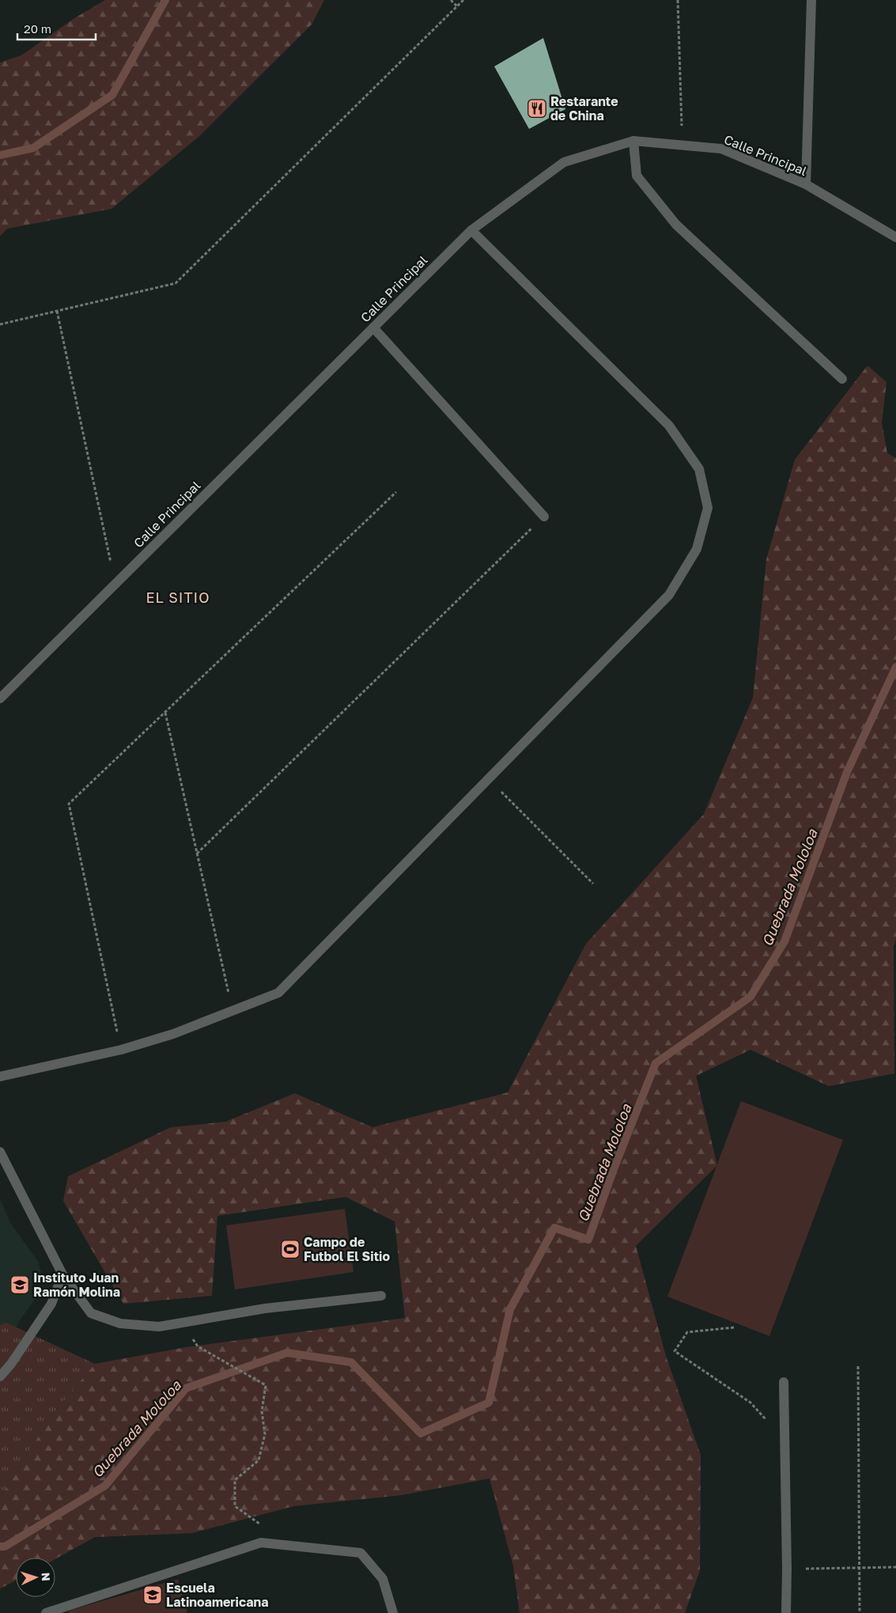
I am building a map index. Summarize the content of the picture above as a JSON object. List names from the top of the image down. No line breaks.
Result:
{"streets":{"street":["Calle Principal"]},"districts":["EL SITIO"],"water":["Quebrada Mololoa"],"places":{"restaurant":["Restarante de China"],"sports":["Campo de Futbol El Sitio"],"school or university":["Instituto Juan Ramón Molina","Escuela Latinoamericana"]},"scale_bar":"20 m","north":"right"}
